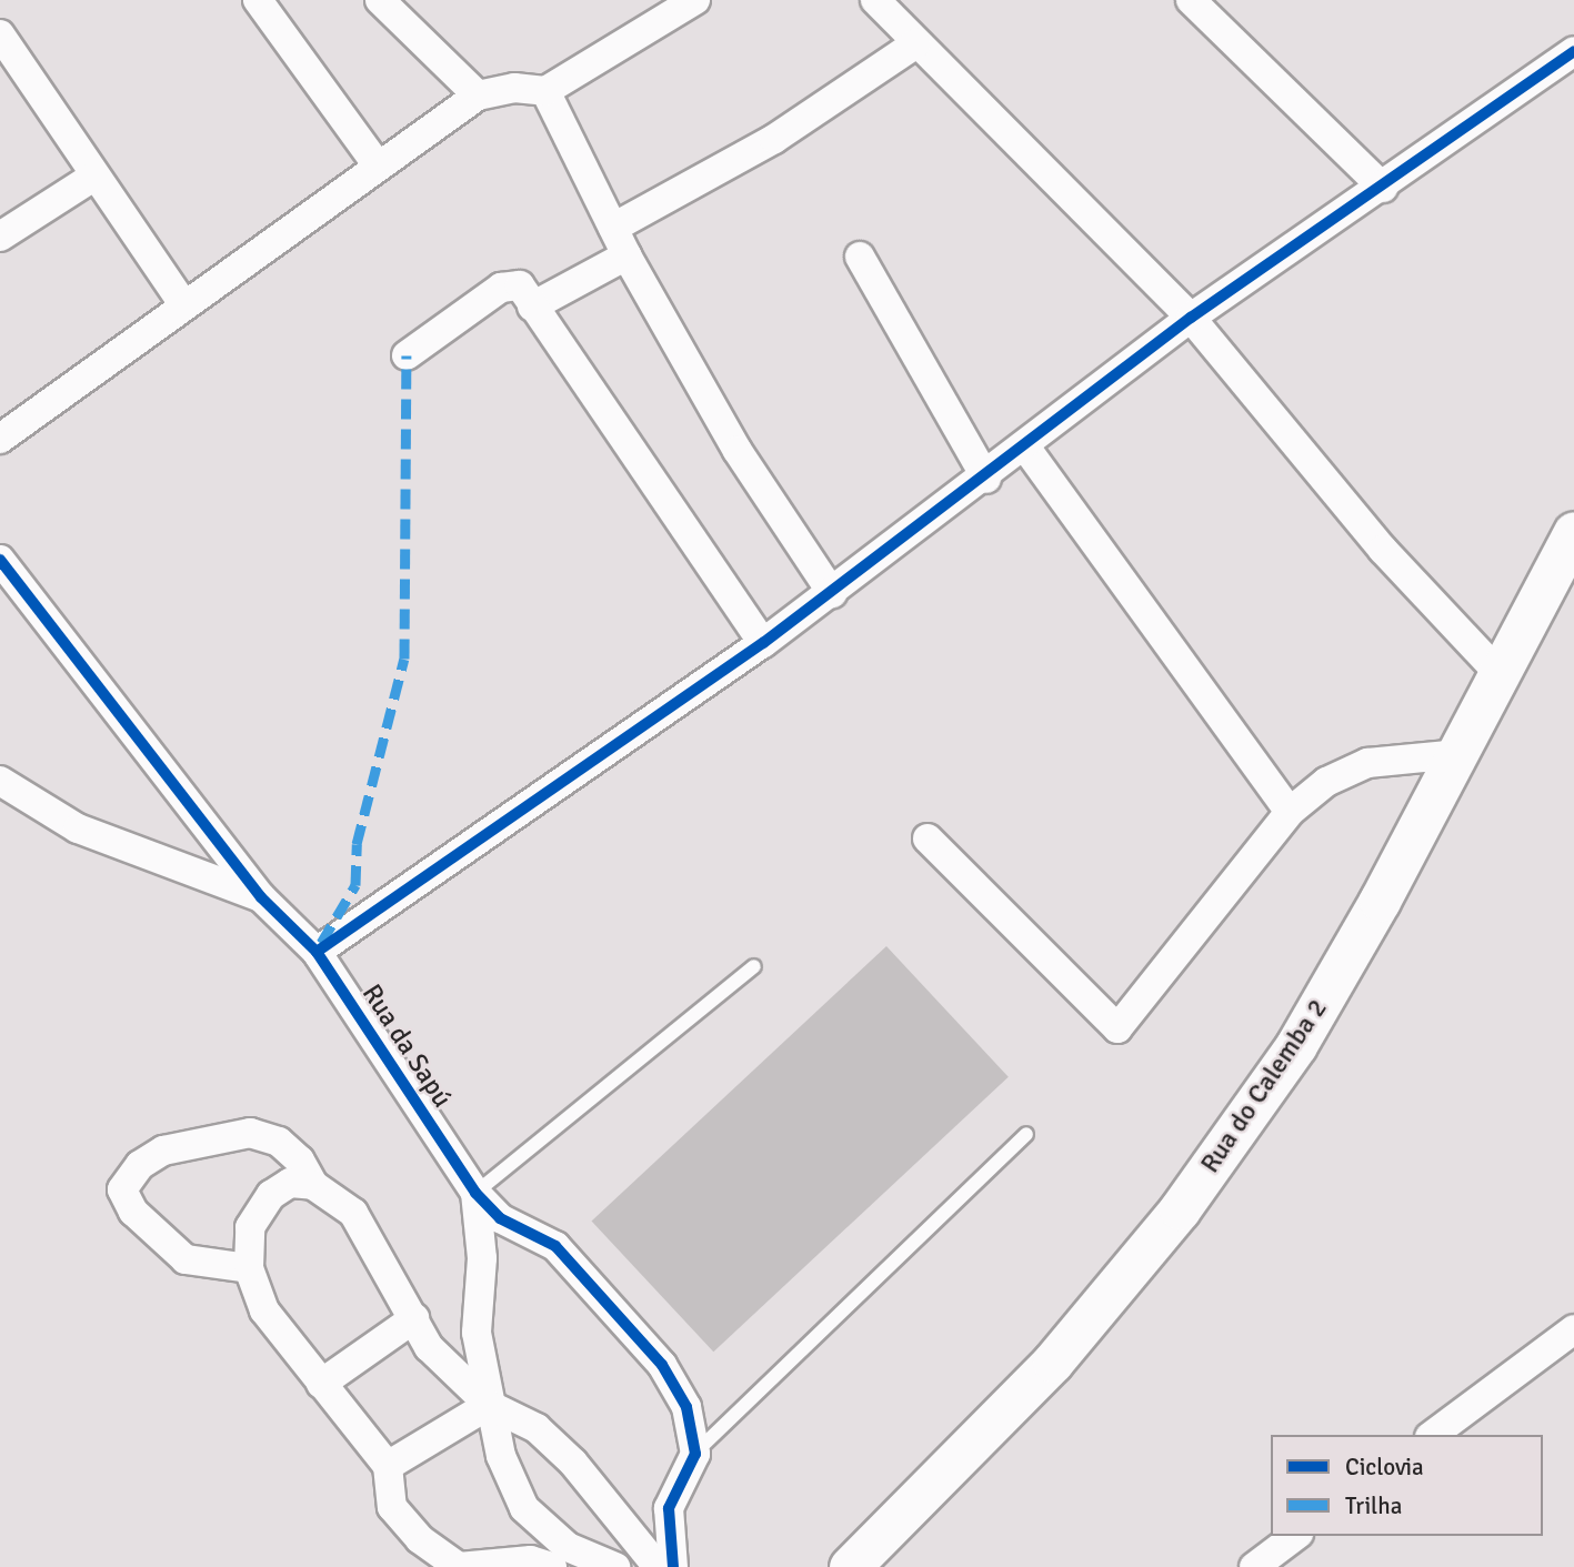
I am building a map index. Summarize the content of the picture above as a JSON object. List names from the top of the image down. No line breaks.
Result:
{"streets":{"main road":["Rua do Calemba 2"],"street":["Rua da Sapú"]},"legend":["Ciclovia","Trilha"]}
